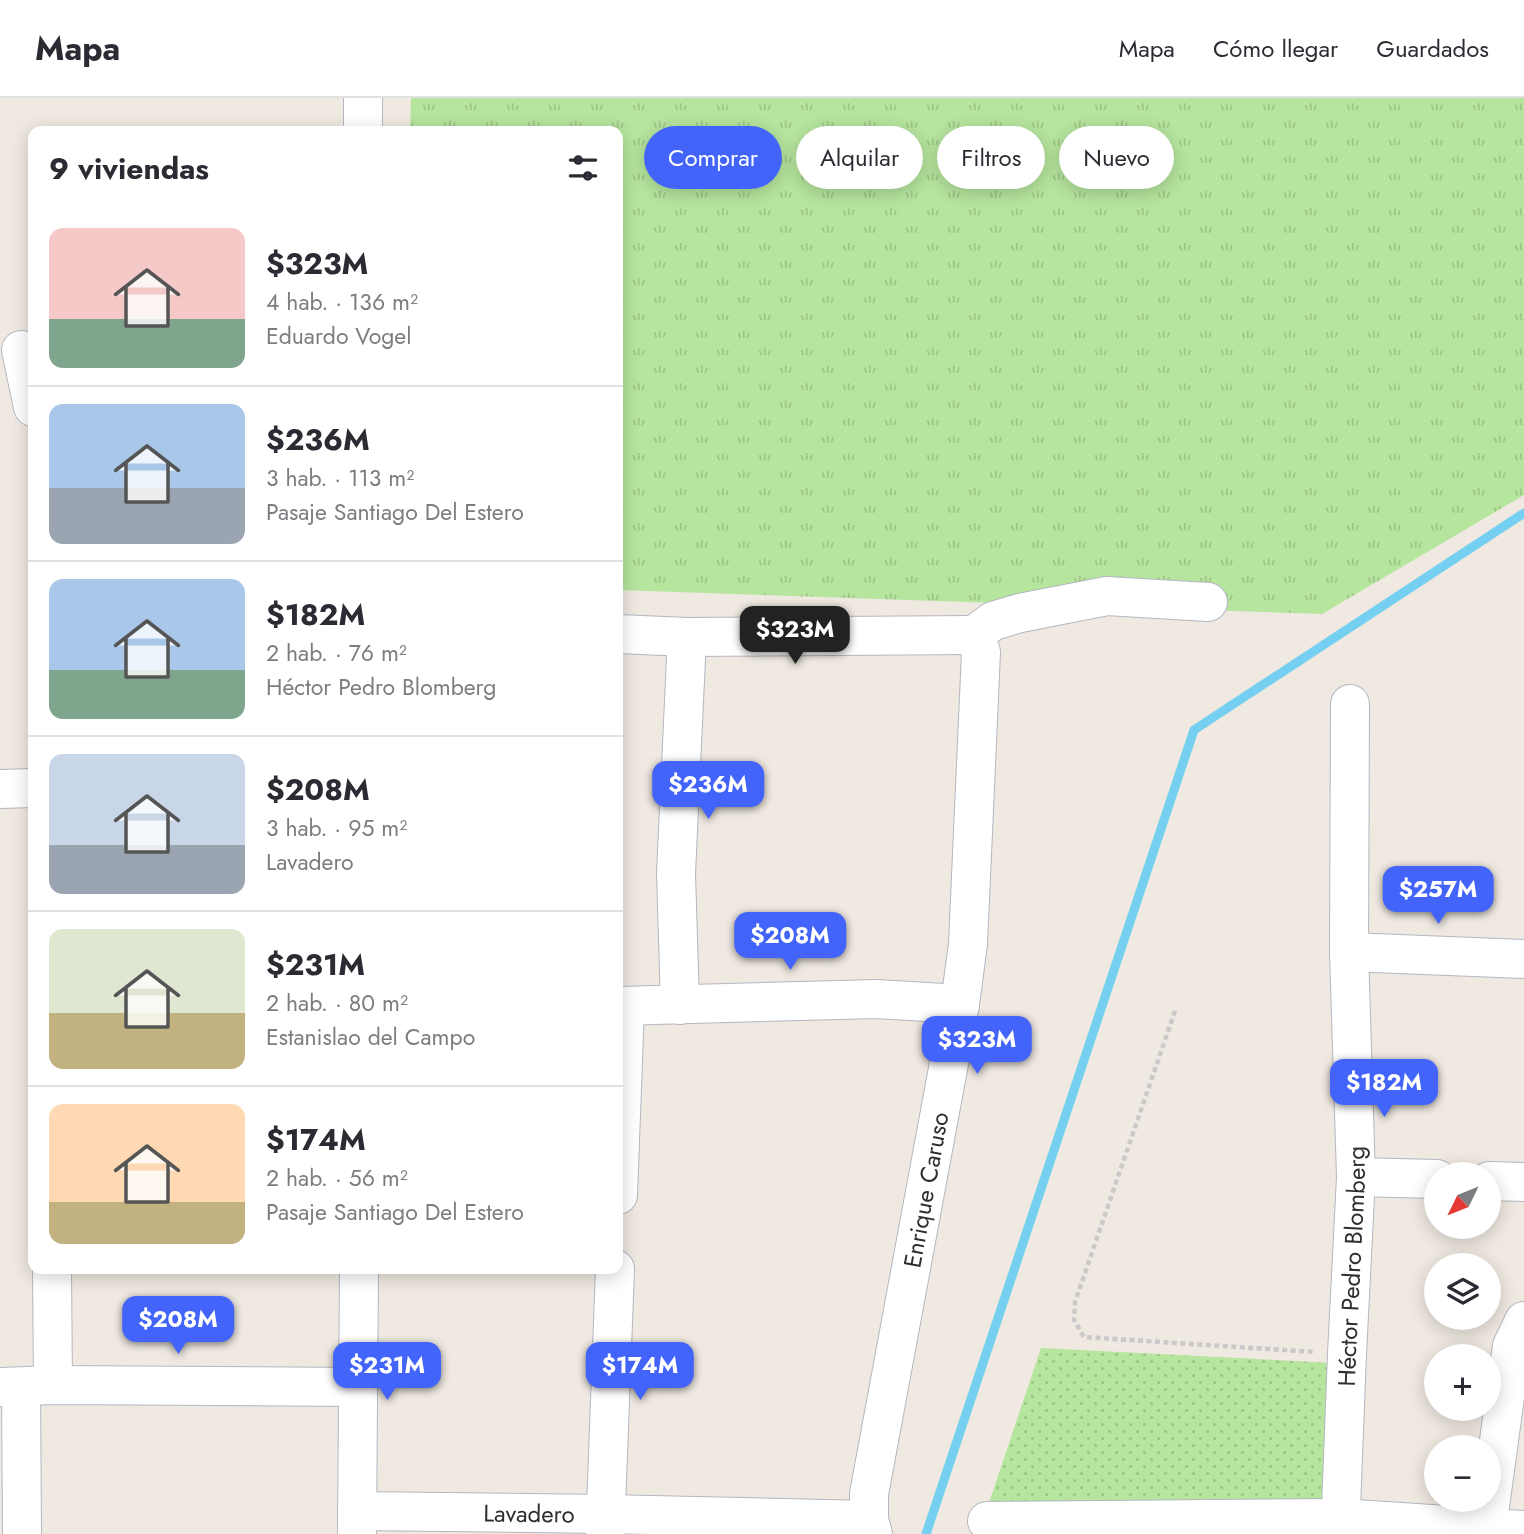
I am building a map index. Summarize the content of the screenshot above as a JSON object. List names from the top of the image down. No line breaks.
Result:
{"streets":{"street":["Enrique Caruso","Héctor Pedro Blomberg","Lavadero"]},"crossings":[["Enrique Caruso","Lavadero"]],"north":"bottom left","page":{"header":"Mapa","nav":["Mapa","Cómo llegar","Guardados"],"chip":["Comprar","Alquilar","Filtros","Nuevo"],"heading":"9 viviendas","list":[{"name":"$323M","note":"4 hab. · 136 m² · Eduardo Vogel"},{"name":"$236M","note":"3 hab. · 113 m² · Pasaje Santiago Del Estero"},{"name":"$182M","note":"2 hab. · 76 m² · Héctor Pedro Blomberg"},{"name":"$208M","note":"3 hab. · 95 m² · Lavadero"},{"name":"$231M","note":"2 hab. · 80 m² · Estanislao del Campo"},{"name":"$174M","note":"2 hab. · 56 m² · Pasaje Santiago Del Estero"}],"price":["$323M","$236M","$257M","$208M","$323M","$182M","$208M","$231M","$174M"],"map_buttons":["+","−"]}}
